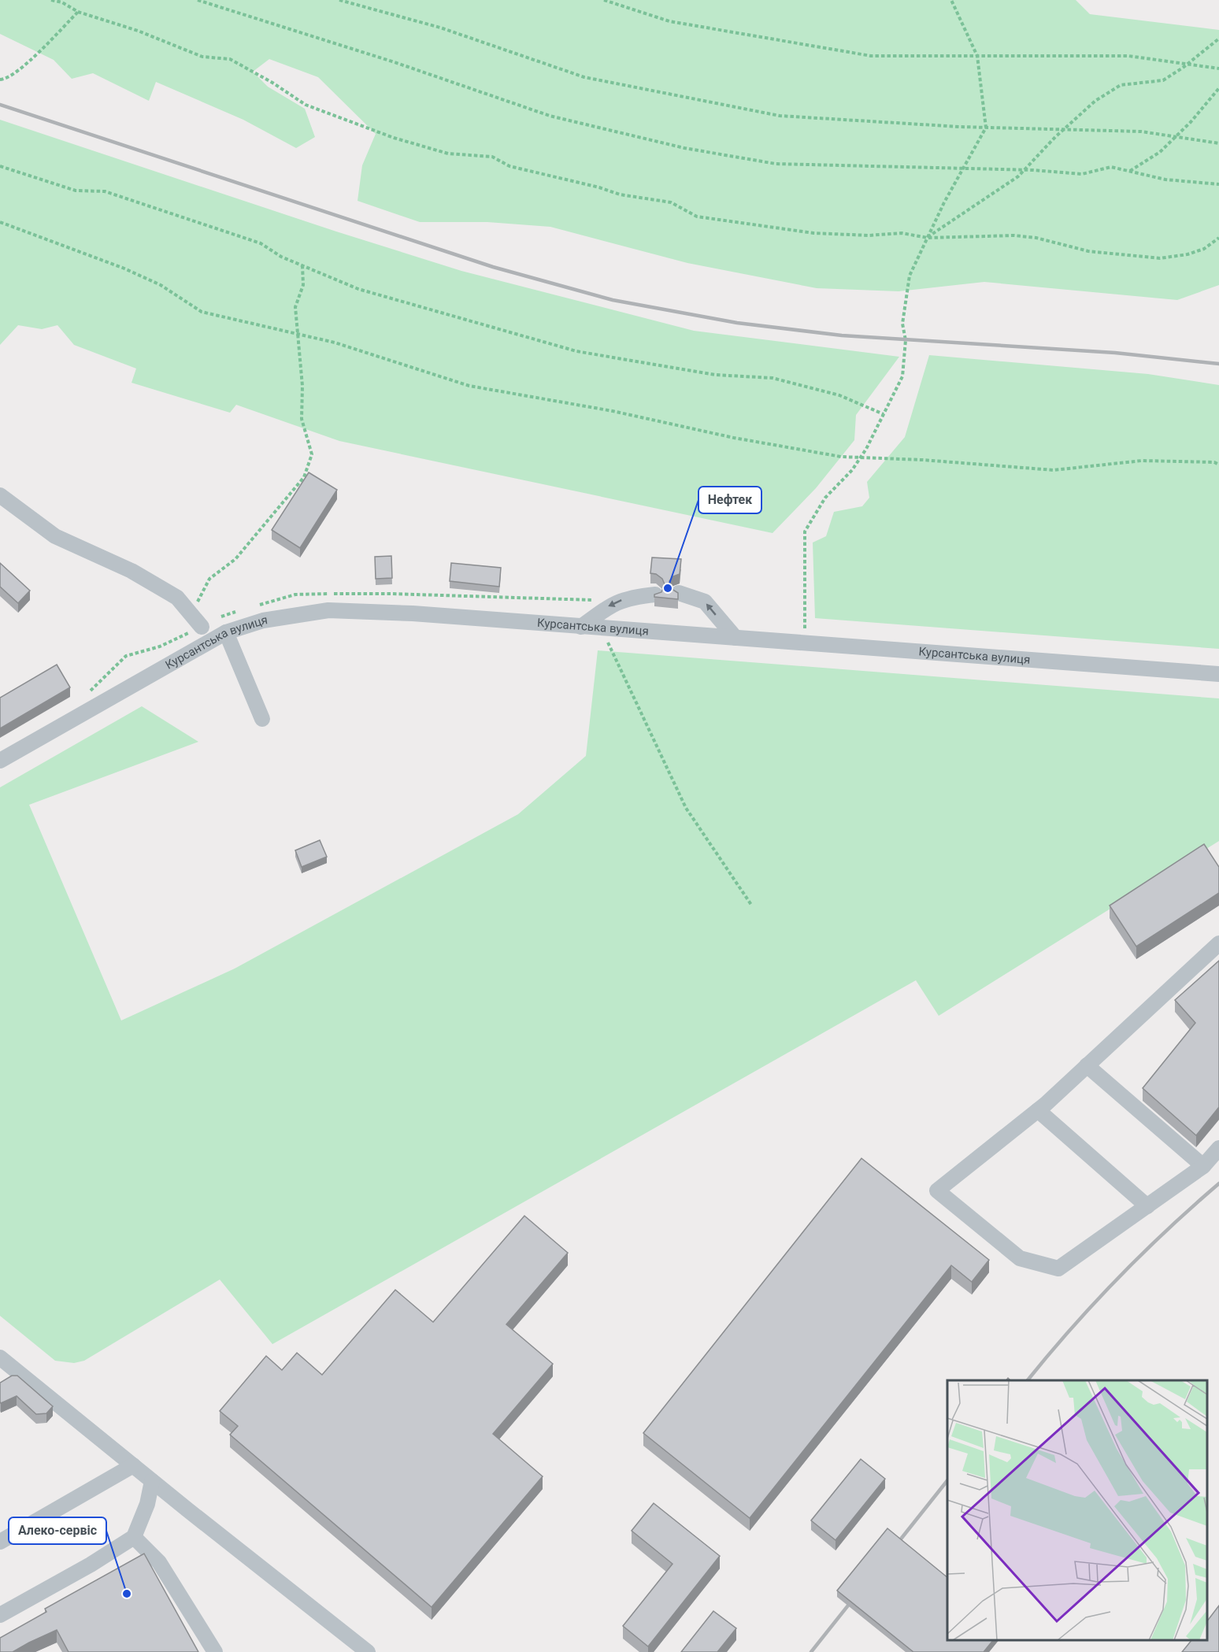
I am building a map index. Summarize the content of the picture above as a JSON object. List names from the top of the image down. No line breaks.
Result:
{"streets":{"street":["Курсантська вулиця"]},"places":["Нефтек","Алеко-сервіс"]}
